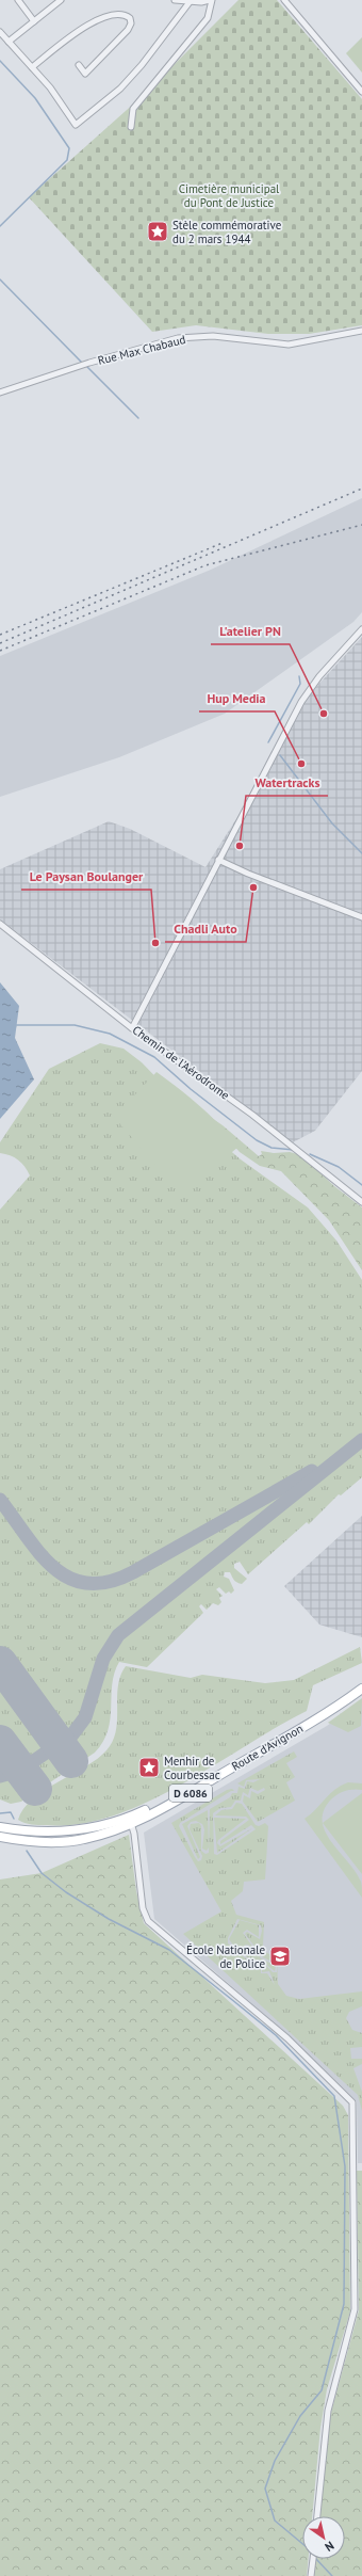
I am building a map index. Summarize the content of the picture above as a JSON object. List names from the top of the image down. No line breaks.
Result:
{"streets":{"main road":["Route d'Avignon","D 6086"],"street":["Rue Max Chabaud","Chemin de l'Aérodrome"]},"parks":["Cimetière municipal du Pont de Justice"],"places":{"place":["Stèle commémorative du 2 mars 1944","Menhir de Courbessac"],"other":["L'atelier PN","Hup Media","Watertracks","Chadli Auto","Le Paysan Boulanger"],"school or university":["École Nationale de Police"]},"north":"bottom right"}
